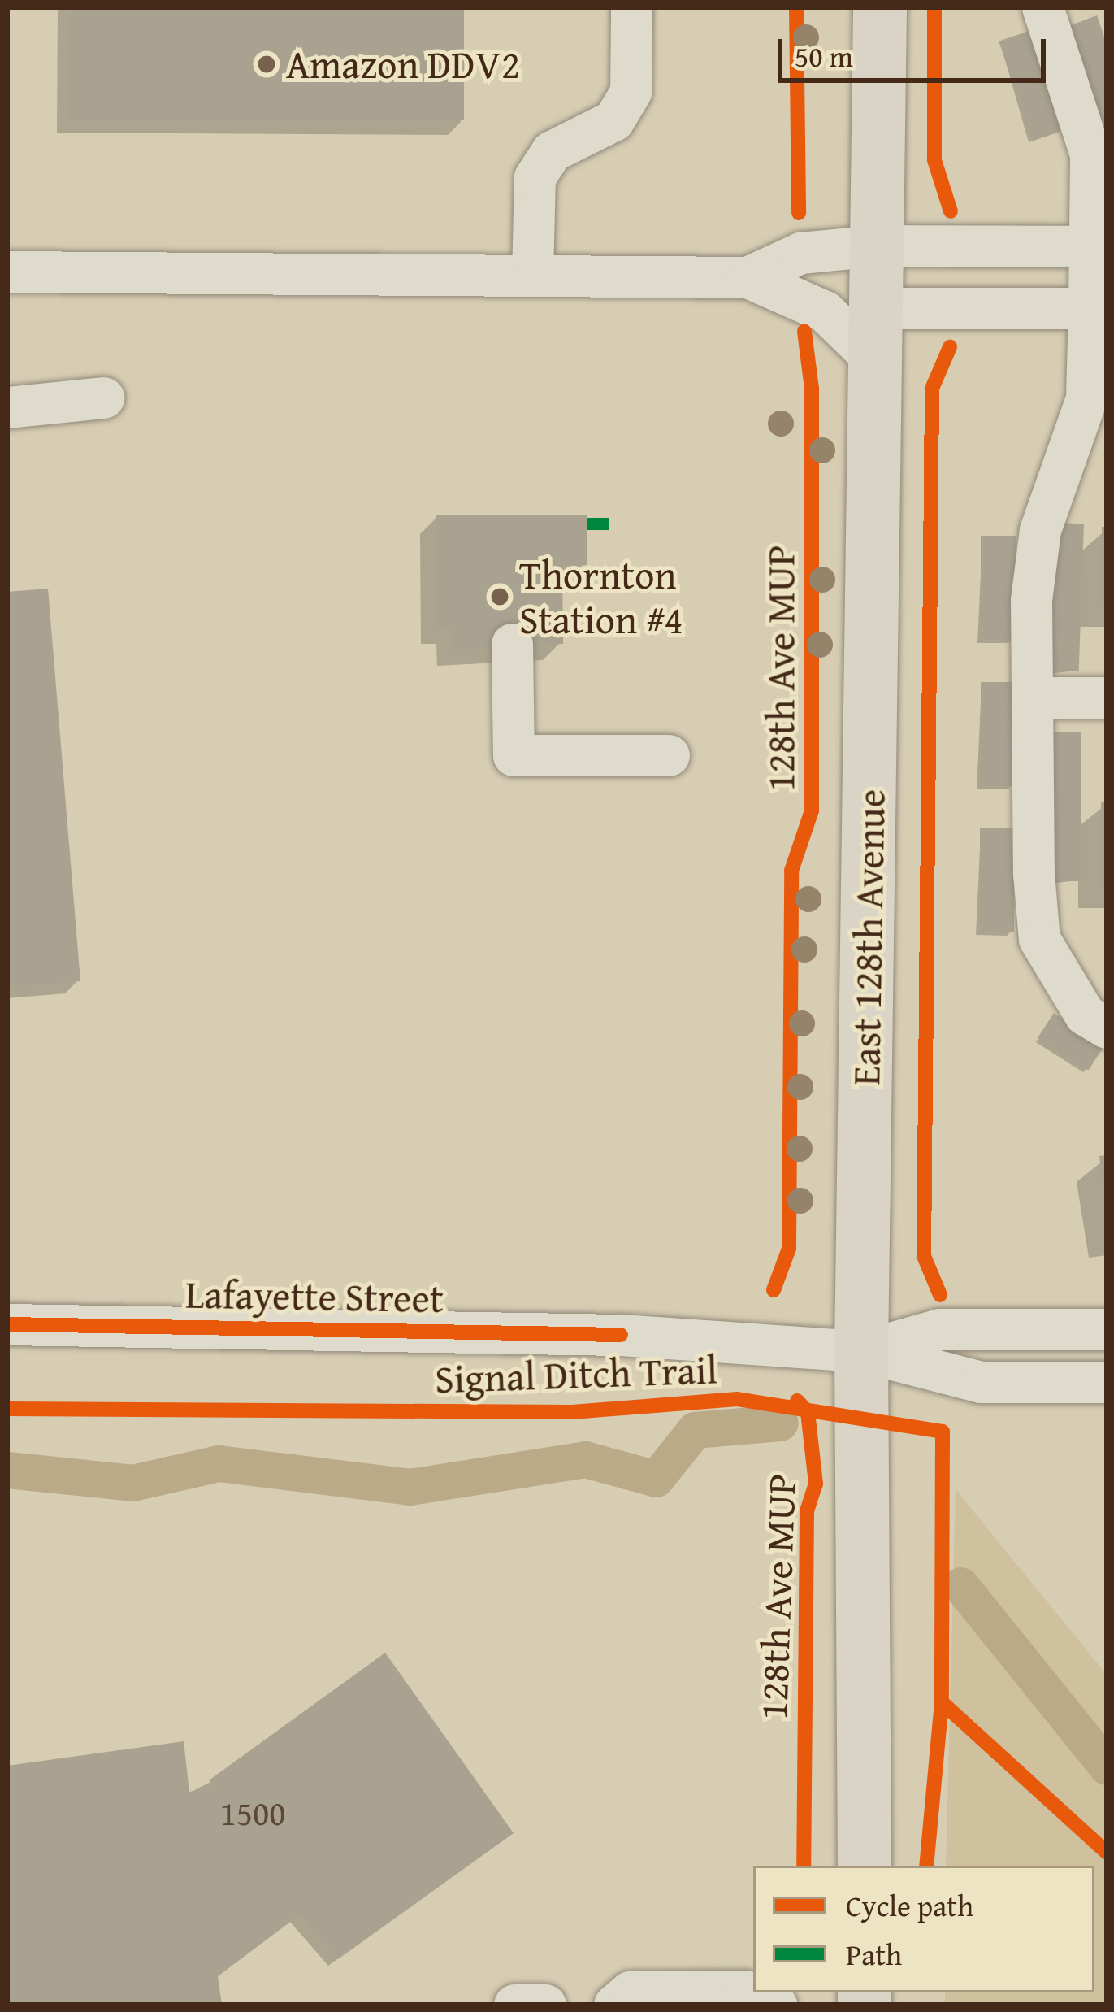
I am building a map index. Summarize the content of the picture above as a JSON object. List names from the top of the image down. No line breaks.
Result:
{"streets":{"main road":["East 128th Avenue"],"street":["Lafayette Street"],"cycle path":["128th Ave MUP","Signal Ditch Trail"]},"crossings":[["East 128th Avenue","Lafayette Street"]],"places":["Amazon DDV2","Thornton Station #4"],"house_numbers":["1500"],"legend":["Cycle path","Path"],"scale_bar":"50 m"}
